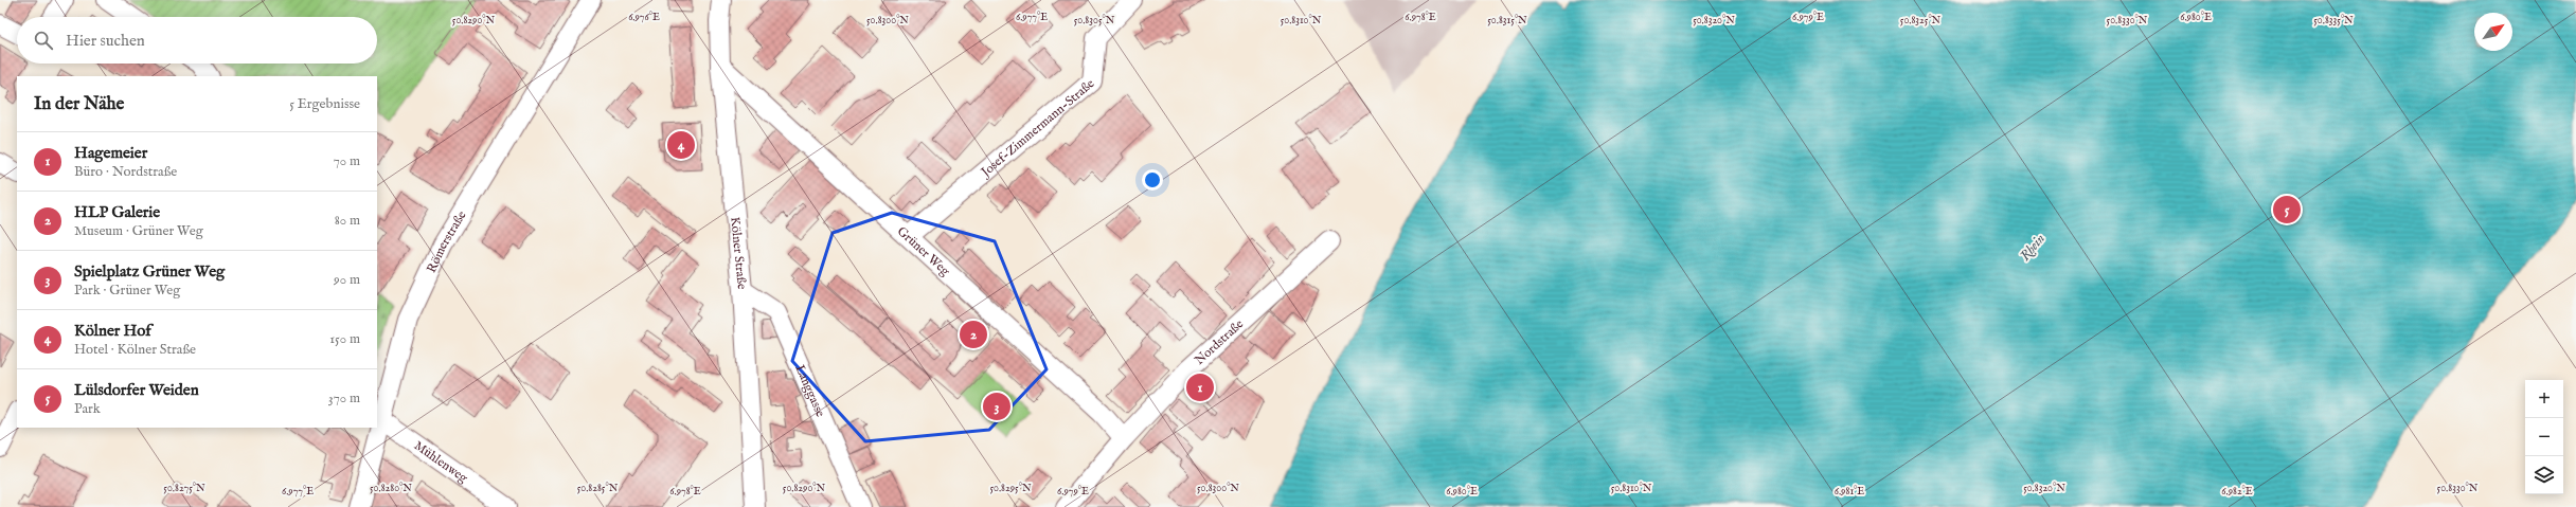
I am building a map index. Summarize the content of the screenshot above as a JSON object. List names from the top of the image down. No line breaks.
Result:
{"streets":{"street":["Josef-Zimmermann-Straße","Römerstraße","Grüner Weg","Kölner Straße","Nordstraße","Langgasse","Mühlenweg"]},"crossings":[["Josef-Zimmermann-Straße","Grüner Weg"],["Römerstraße","Mühlenweg"],["Grüner Weg","Kölner Straße"],["Grüner Weg","Nordstraße"],["Kölner Straße","Langgasse"]],"water":["Rhein"],"north":"top right","page":{"search":"Hier suchen","heading":["In der Nähe","5 Ergebnisse"],"pins":["4","5","2","1","3"],"list":[{"mark":"1","name":"Hagemeier","note":"Büro · Nordstraße","value":"70 m"},{"mark":"2","name":"HLP Galerie","note":"Museum · Grüner Weg","value":"80 m"},{"mark":"3","name":"Spielplatz Grüner Weg","note":"Park · Grüner Weg","value":"90 m"},{"mark":"4","name":"Kölner Hof","note":"Hotel · Kölner Straße","value":"150 m"},{"mark":"5","name":"Lülsdorfer Weiden","note":"Park","value":"370 m"}],"map_buttons":["+","−"]},"coordinates":["6.977°E","6.978°E","6.979°E","6.980°E","6.976°E","50.8325°N","50.8335°N","50.8290°N","50.8300°N","50.8305°N","50.8310°N","50.8315°N","50.8320°N","50.8330°N","50.8275°N","50.8280°N","50.8285°N","50.8295°N","6.981°E","6.982°E"]}
